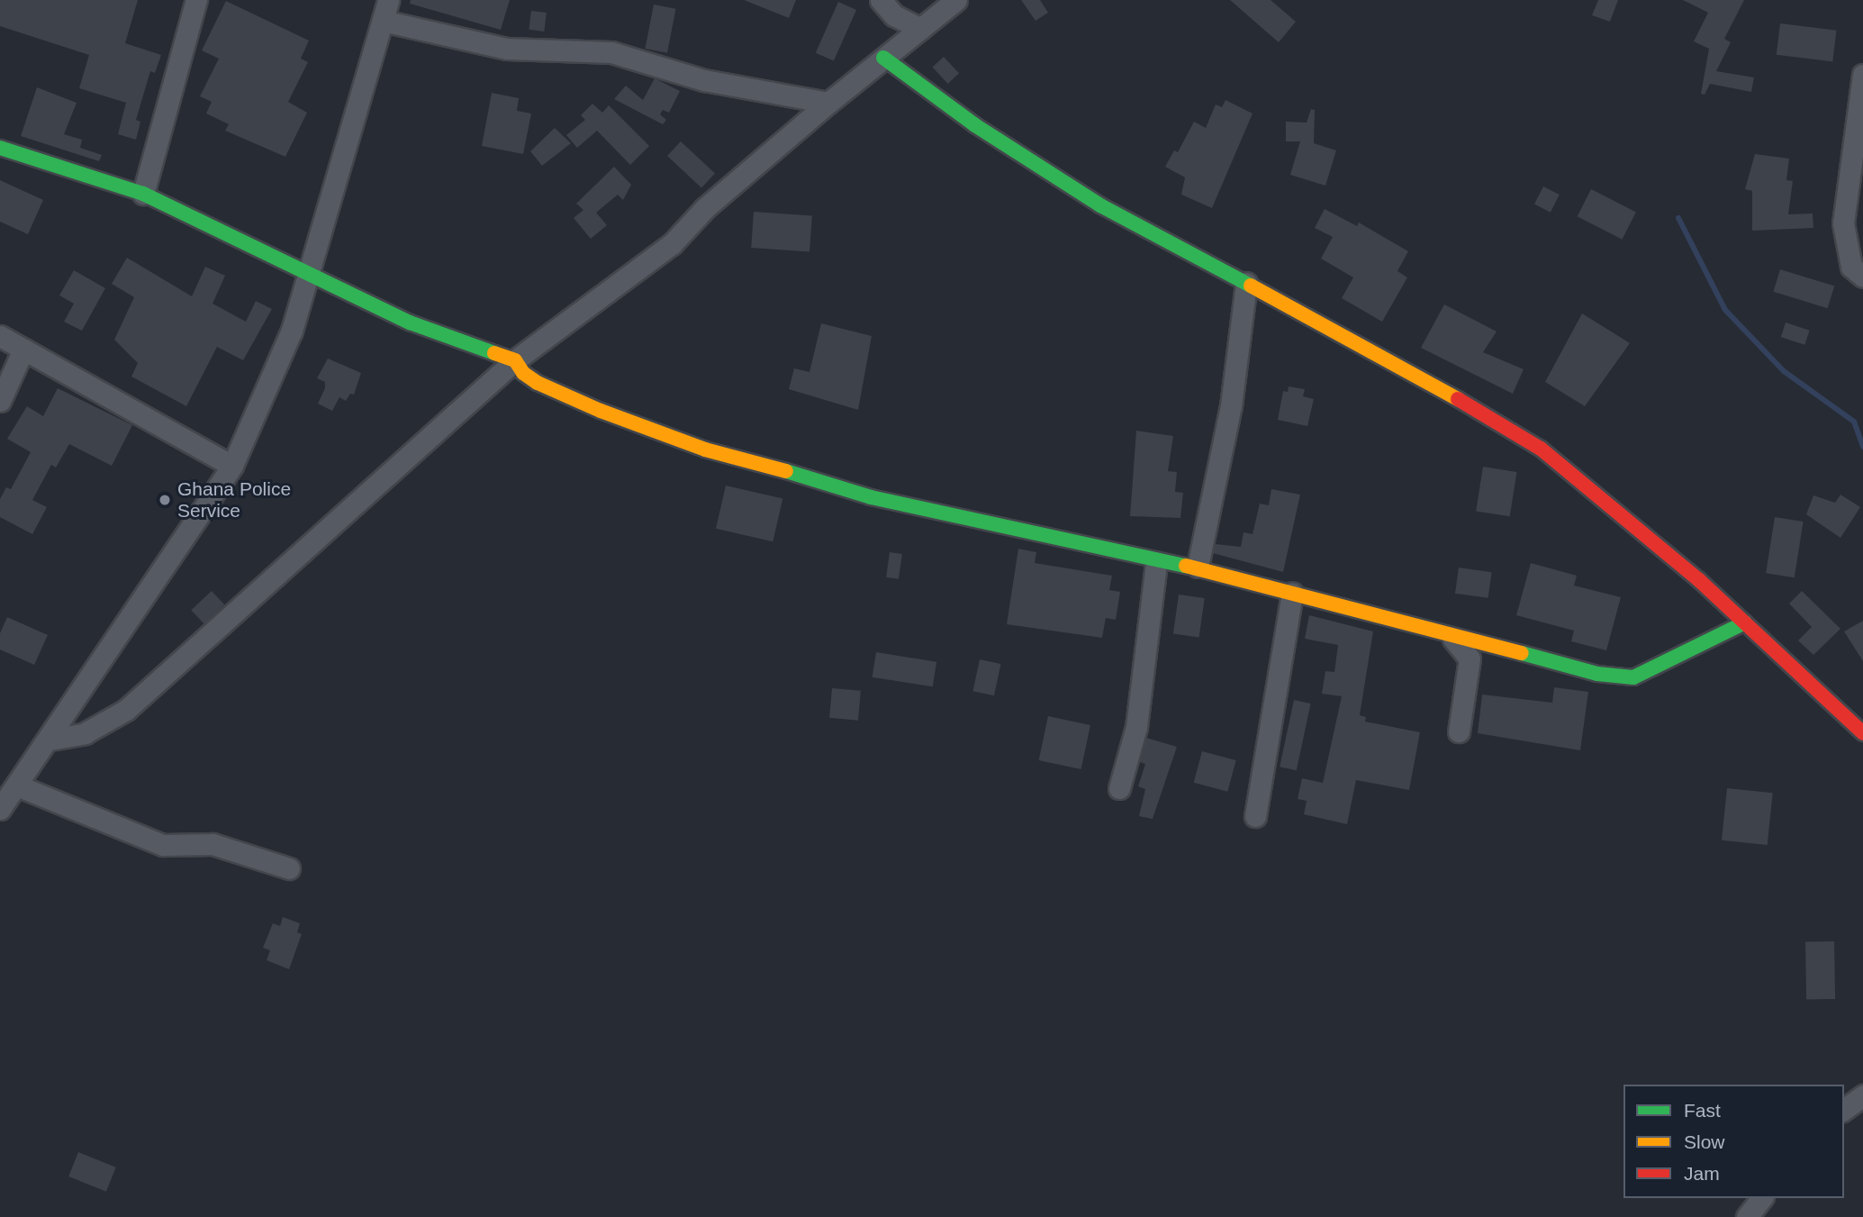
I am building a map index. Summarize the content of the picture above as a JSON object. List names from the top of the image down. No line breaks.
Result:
{"places":["Ghana Police Service"],"legend":["Fast","Slow","Jam"]}
